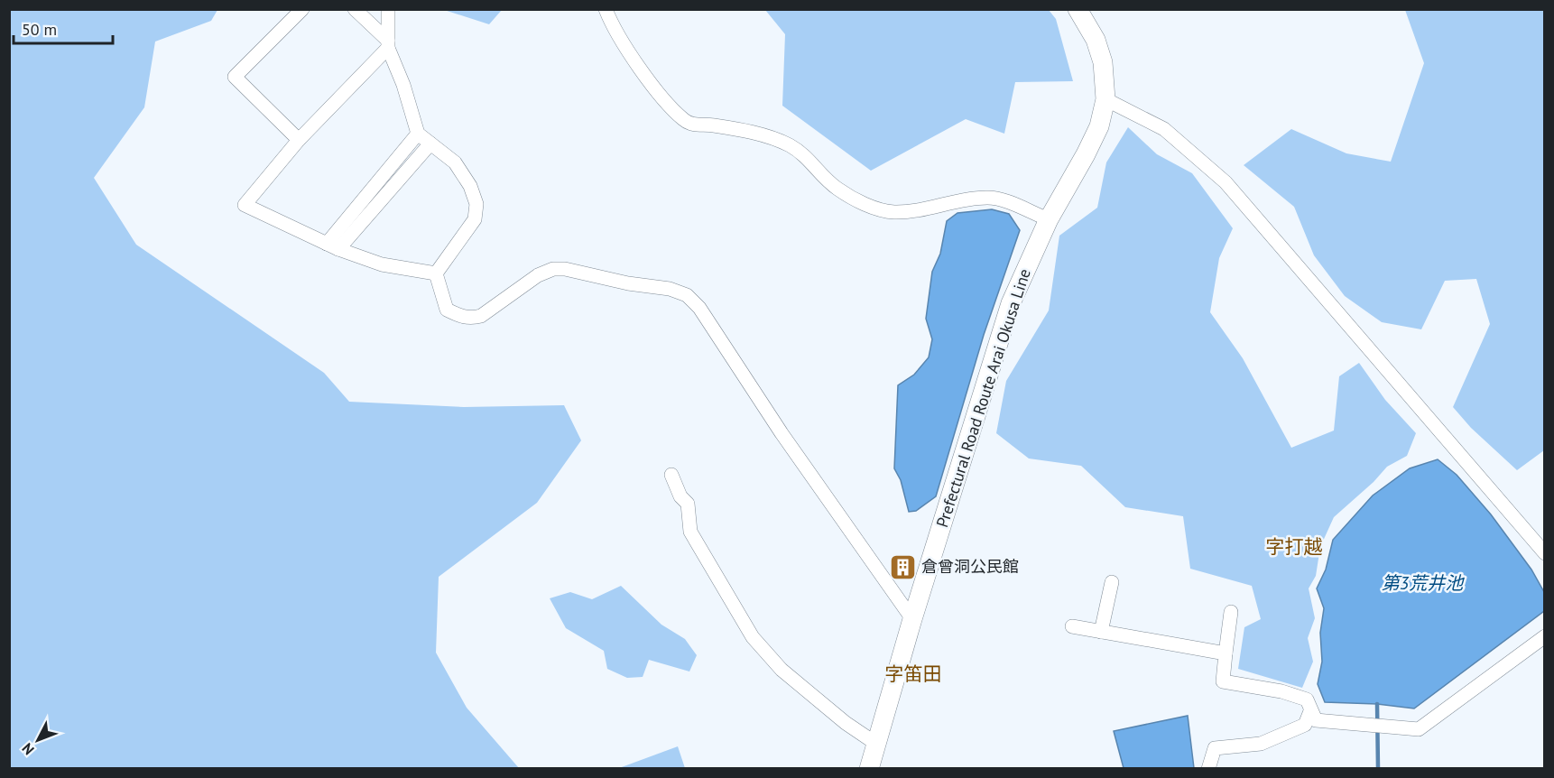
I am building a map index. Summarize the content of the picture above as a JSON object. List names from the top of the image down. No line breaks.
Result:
{"streets":{"main road":["Prefectural Road Route Arai Okusa Line"]},"districts":["字打越","字笛田"],"water":["第3荒井池"],"places":{"building":["倉曾洞公民館"]},"scale_bar":"50 m","north":"bottom left"}
